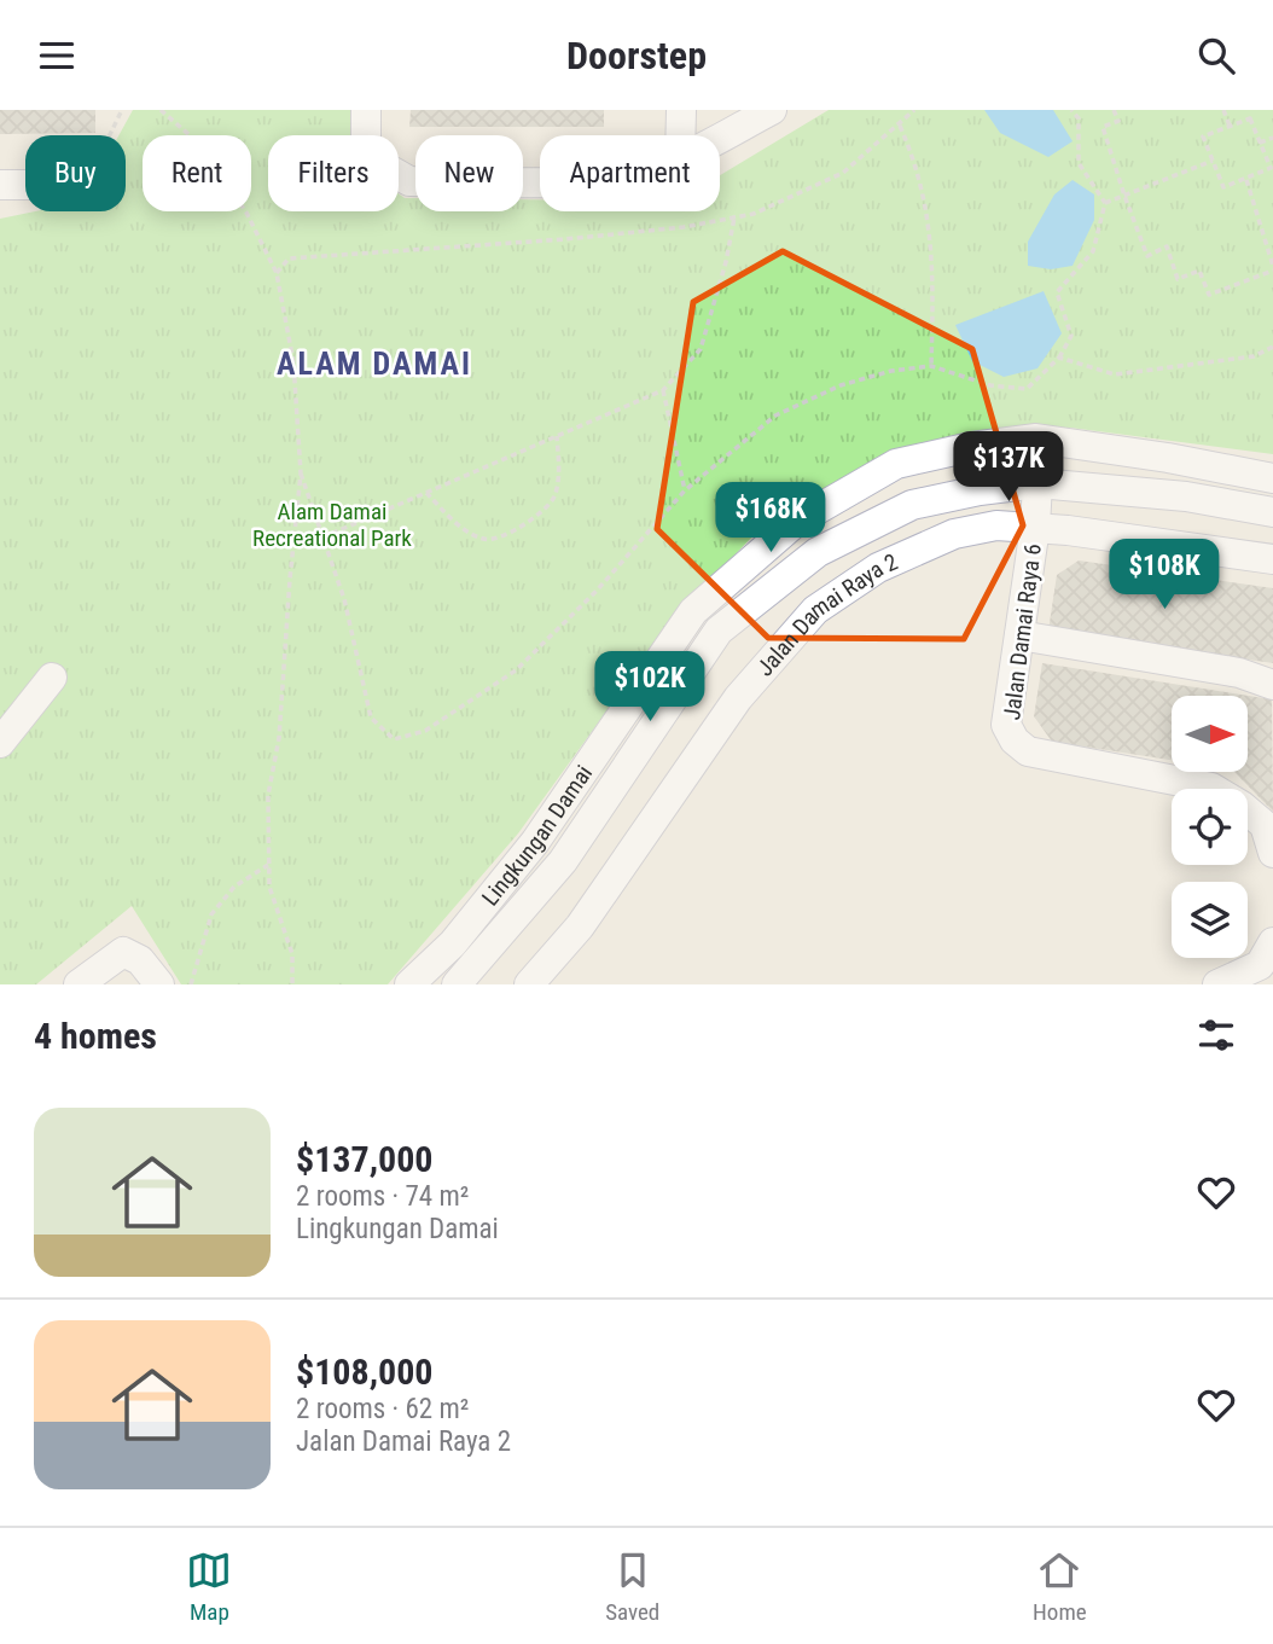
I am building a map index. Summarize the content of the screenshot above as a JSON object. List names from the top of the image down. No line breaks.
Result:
{"streets":{"street":["Jalan Damai Raya 2","Jalan Damai Raya 6","Lingkungan Damai"]},"crossings":[["Jalan Damai Raya 2","Jalan Damai Raya 6"],["Jalan Damai Raya 6","Lingkungan Damai"]],"districts":["ALAM DAMAI"],"parks":["Alam Damai Recreational Park"],"north":"right","page":{"header":"Doorstep","chip":["Buy","Rent","Filters","New","Apartment"],"price":["$137K","$168K","$108K","$102K"],"heading":"4 homes","list":[{"name":"$137,000","note":"2 rooms · 74 m² · Lingkungan Damai"},{"name":"$108,000","note":"2 rooms · 62 m² · Jalan Damai Raya 2"}],"tabs":["Map","Saved","Home"]}}
